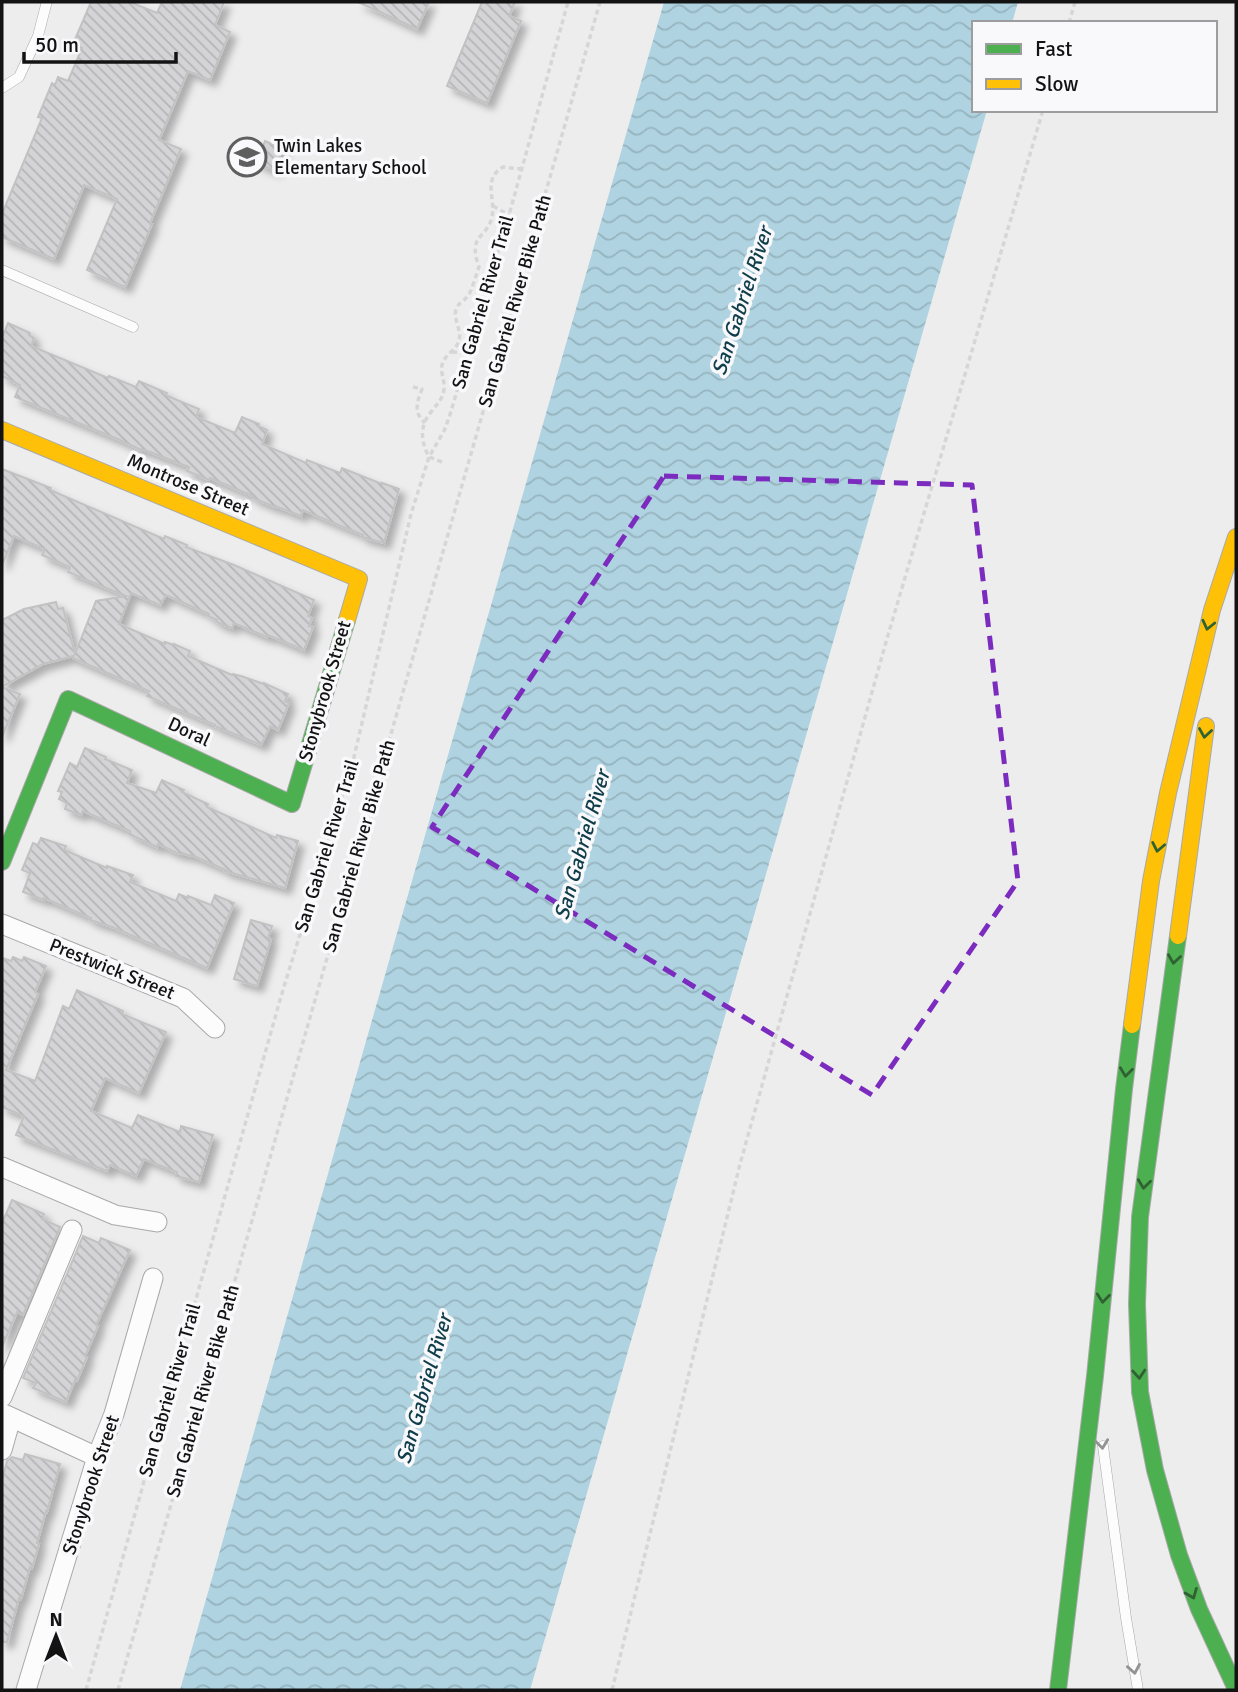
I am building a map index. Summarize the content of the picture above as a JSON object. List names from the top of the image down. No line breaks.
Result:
{"streets":{"main road":["Montrose Street","Stonybrook Street","Doral"],"street":["Prestwick Street"],"path":["San Gabriel River Bike Path","San Gabriel River Trail"]},"crossings":[["Montrose Street","Stonybrook Street"],["Stonybrook Street","Doral"]],"water":["San Gabriel River"],"places":{"school or university":["Twin Lakes Elementary School"]},"legend":["Fast","Slow"],"scale_bar":"50 m","north":"top"}
